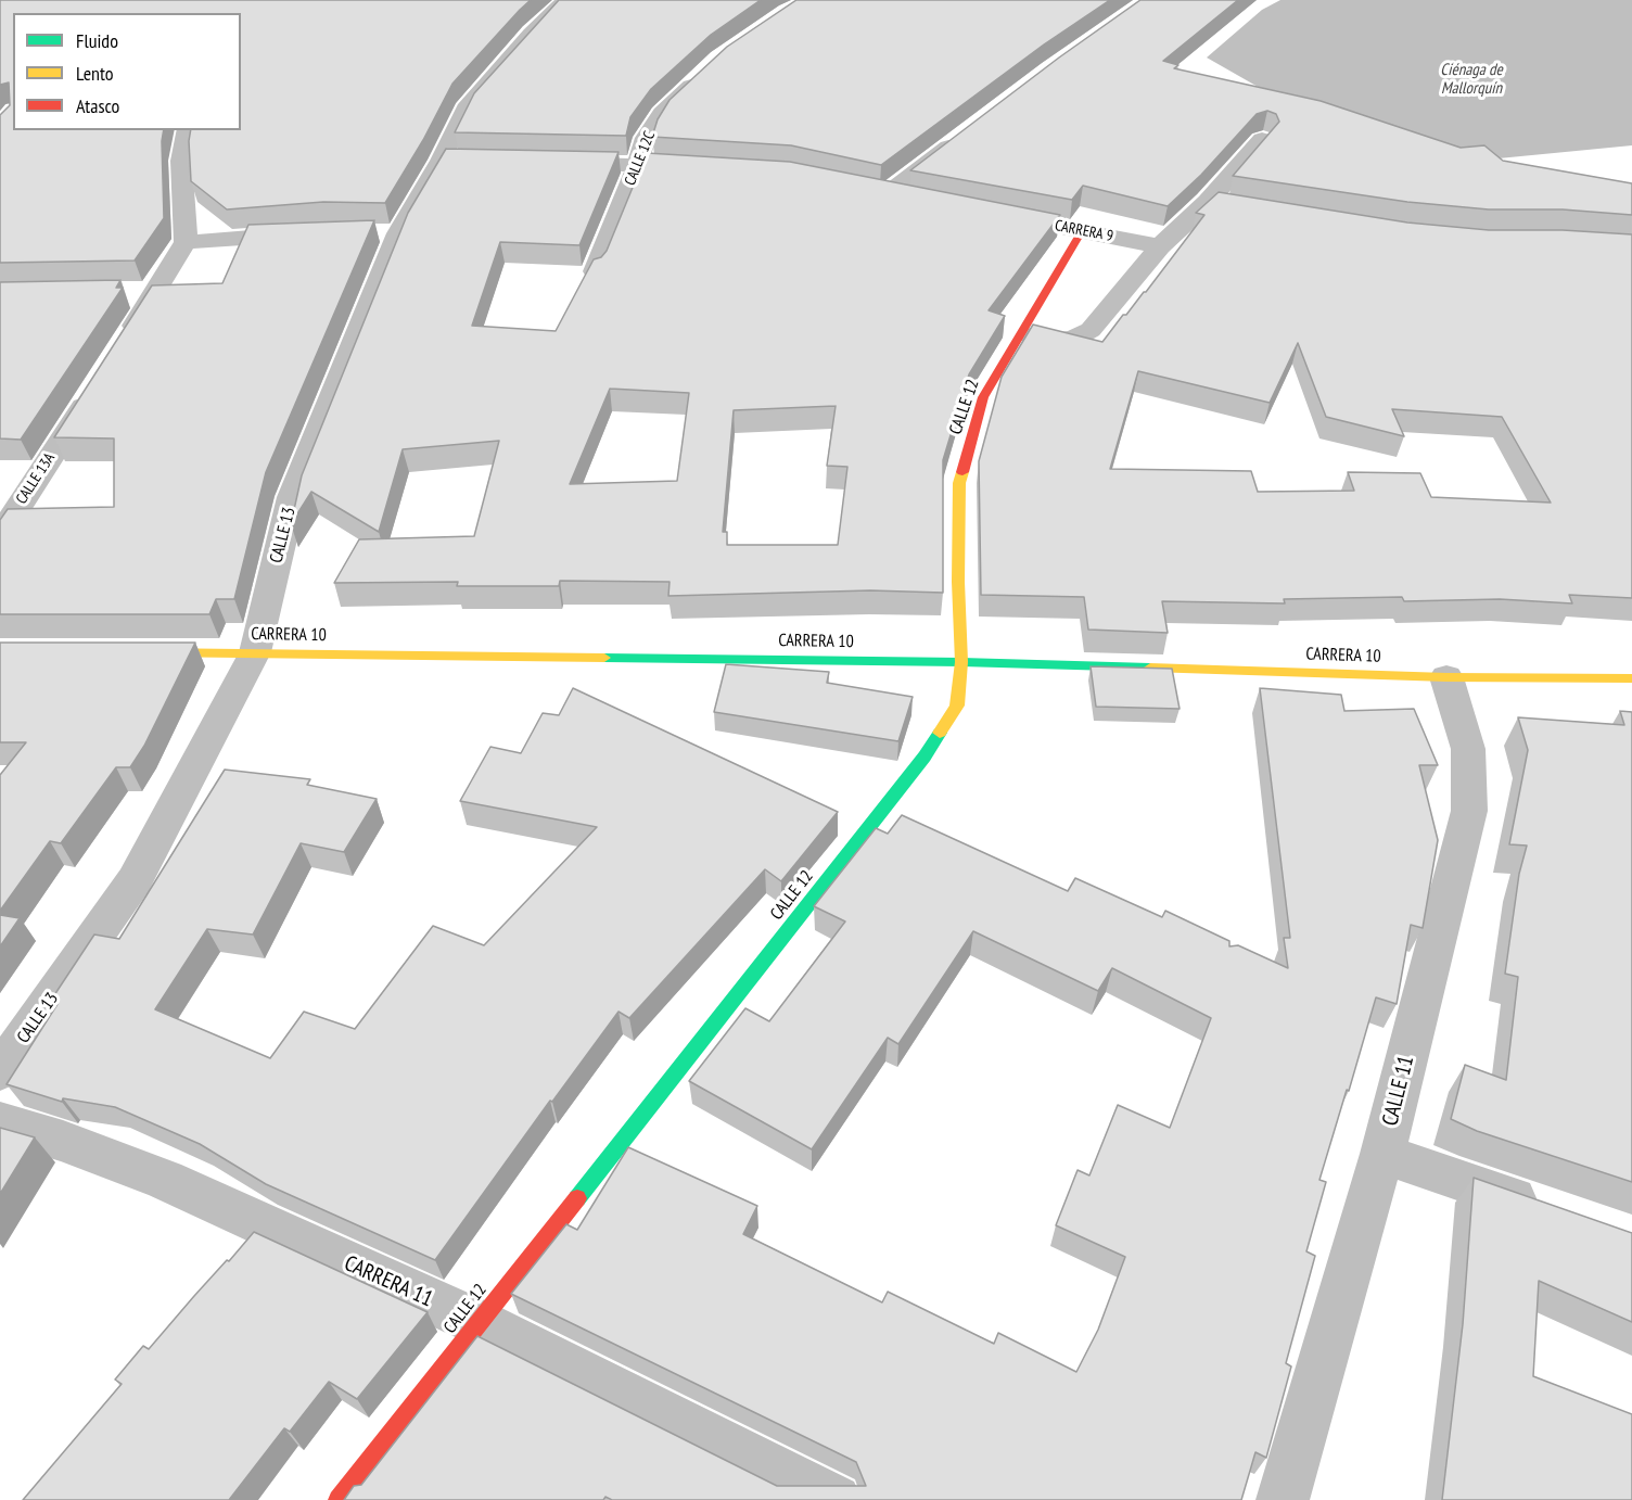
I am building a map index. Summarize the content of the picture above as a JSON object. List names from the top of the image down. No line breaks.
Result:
{"streets":{"street":["CALLE 12C","CARRERA 9","CALLE 12","CALLE 13A","CALLE 13","CARRERA 10","CALLE 11","CARRERA 11"]},"crossings":[["CARRERA 9","CALLE 12"],["CALLE 12","CARRERA 10"],["CALLE 12","CARRERA 11"],["CALLE 13","CARRERA 10"],["CARRERA 10","CALLE 11"]],"water":["Ciénaga de Mallorquín"],"legend":["Fluido","Lento","Atasco"]}
